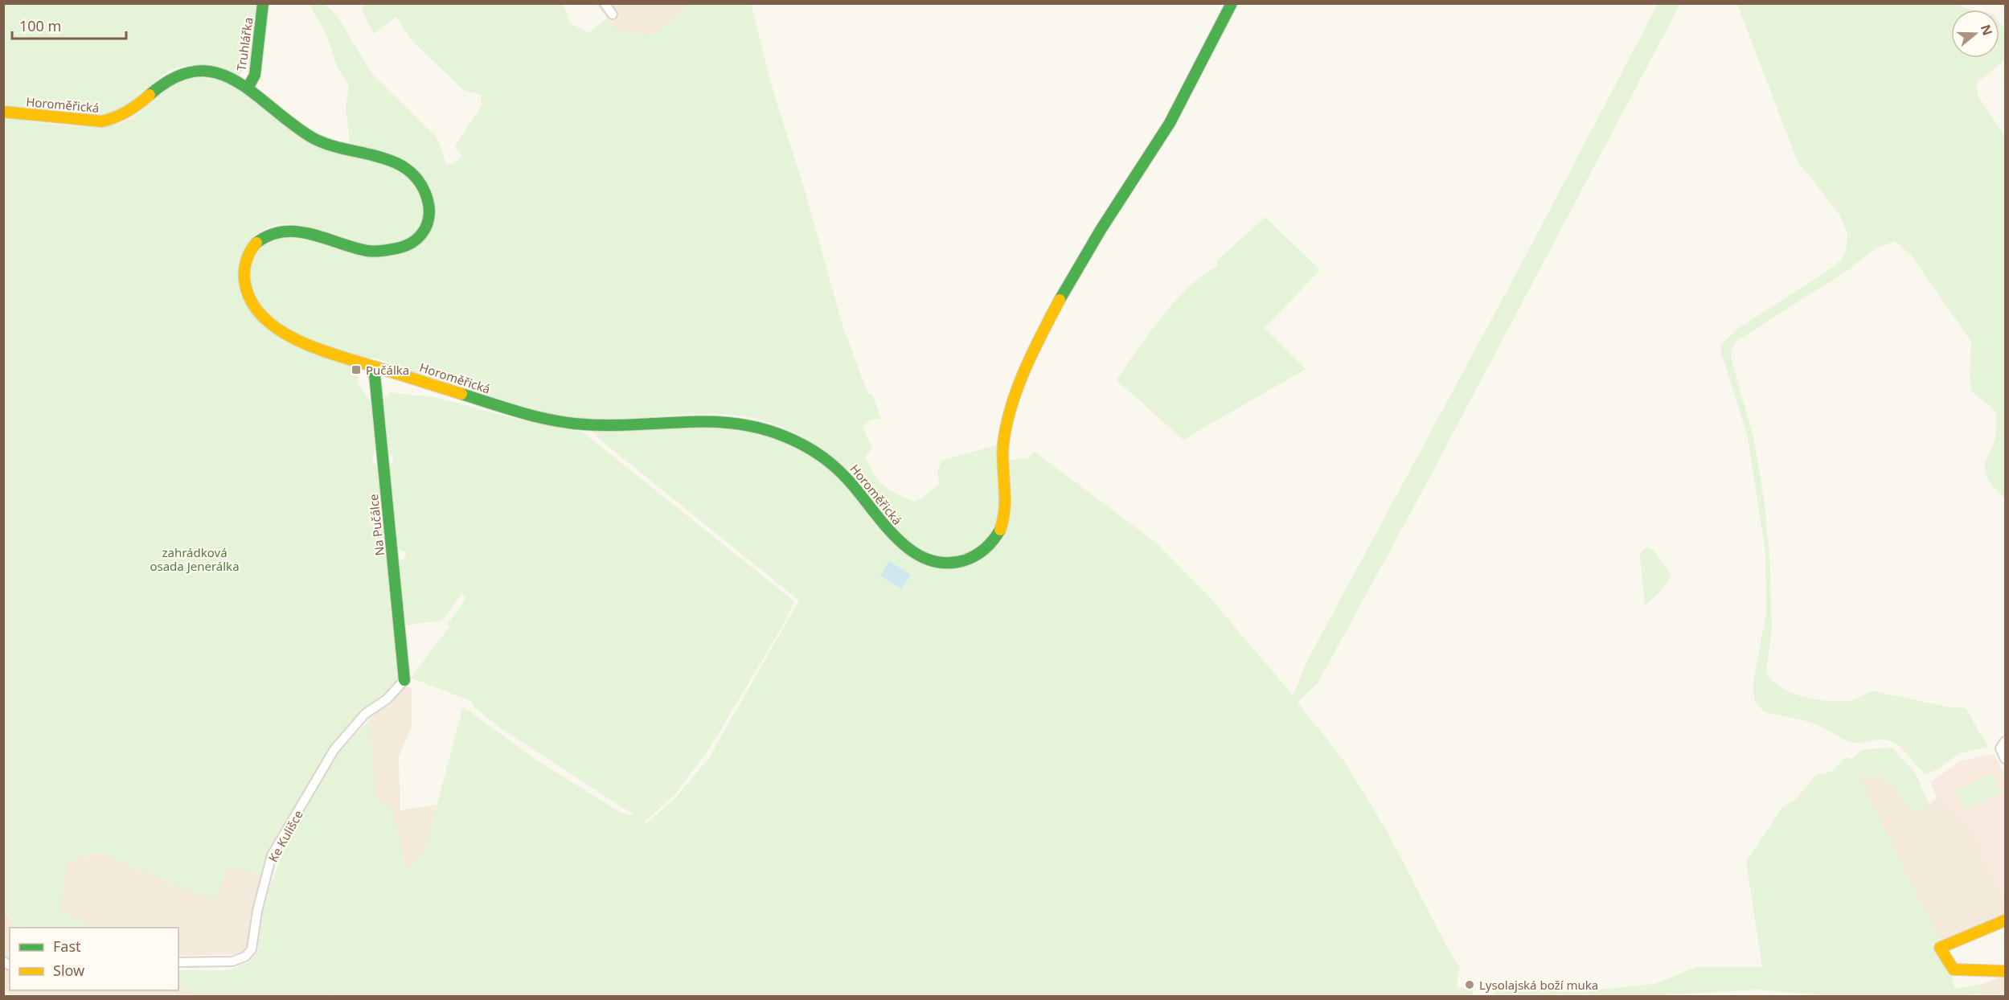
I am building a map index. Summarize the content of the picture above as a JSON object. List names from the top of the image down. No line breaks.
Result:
{"streets":{"main road":["Truhlářka","Horoměřická","Na Pučálce"],"street":["Ke Kulišce"]},"crossings":[["Truhlářka","Horoměřická"],["Horoměřická","Na Pučálce"],["Na Pučálce","Ke Kulišce"]],"parks":["zahrádková osada Jenerálka"],"places":{"transit":["Pučálka"],"other":["Lysolajská boží muka"]},"legend":["Fast","Slow"],"scale_bar":"100 m","north":"right"}
